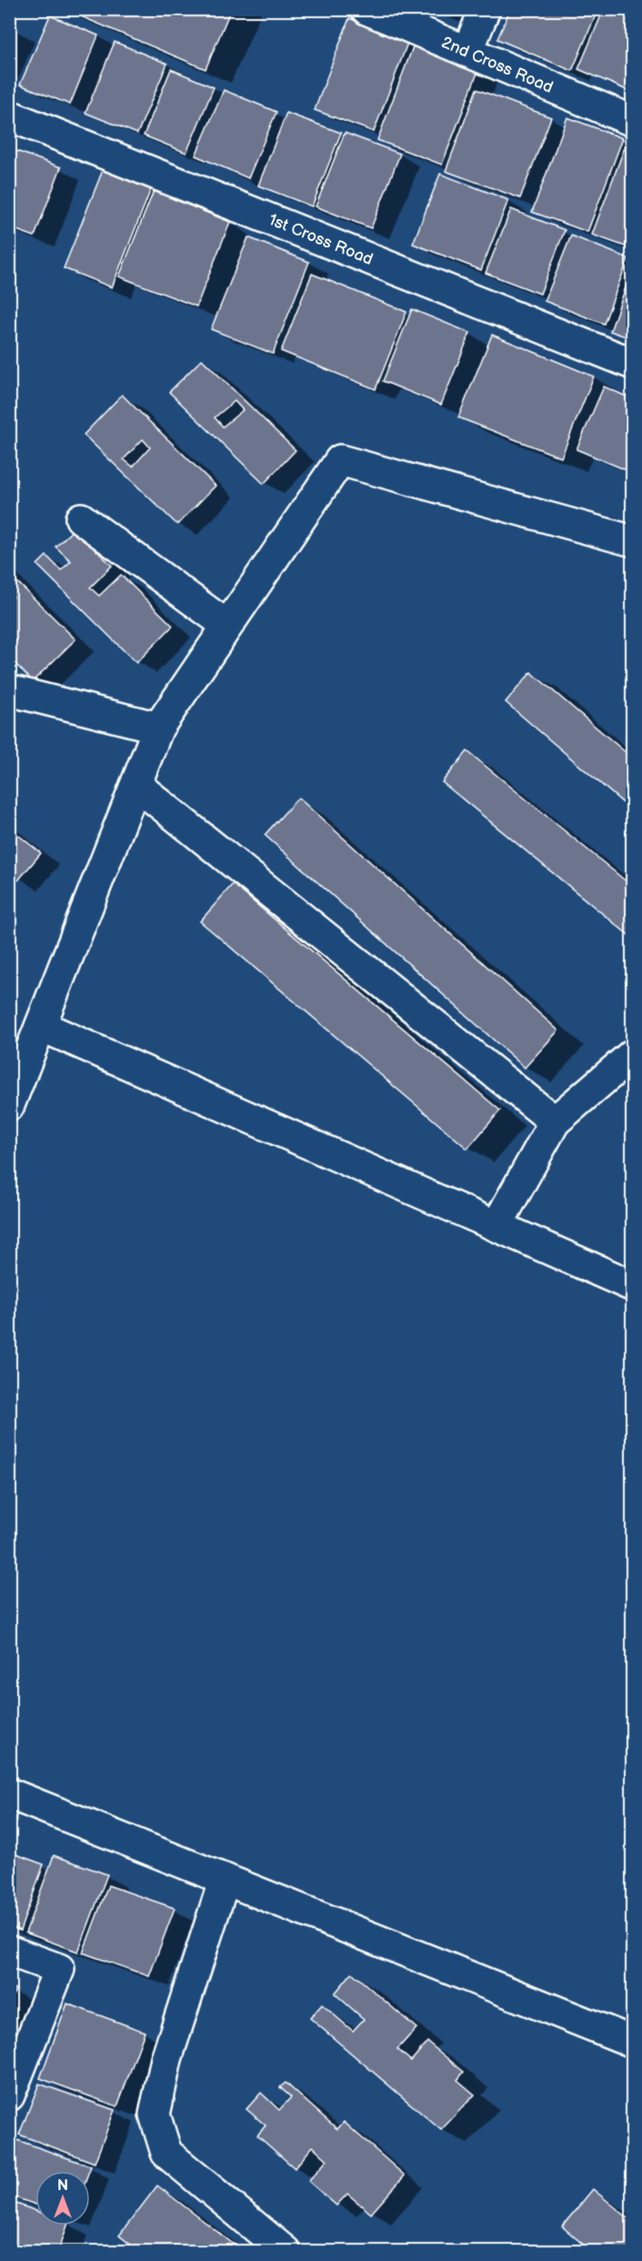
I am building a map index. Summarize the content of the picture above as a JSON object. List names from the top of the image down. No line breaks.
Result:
{"streets":{"street":["2nd Cross Road","1st Cross Road"]},"north":"top"}
